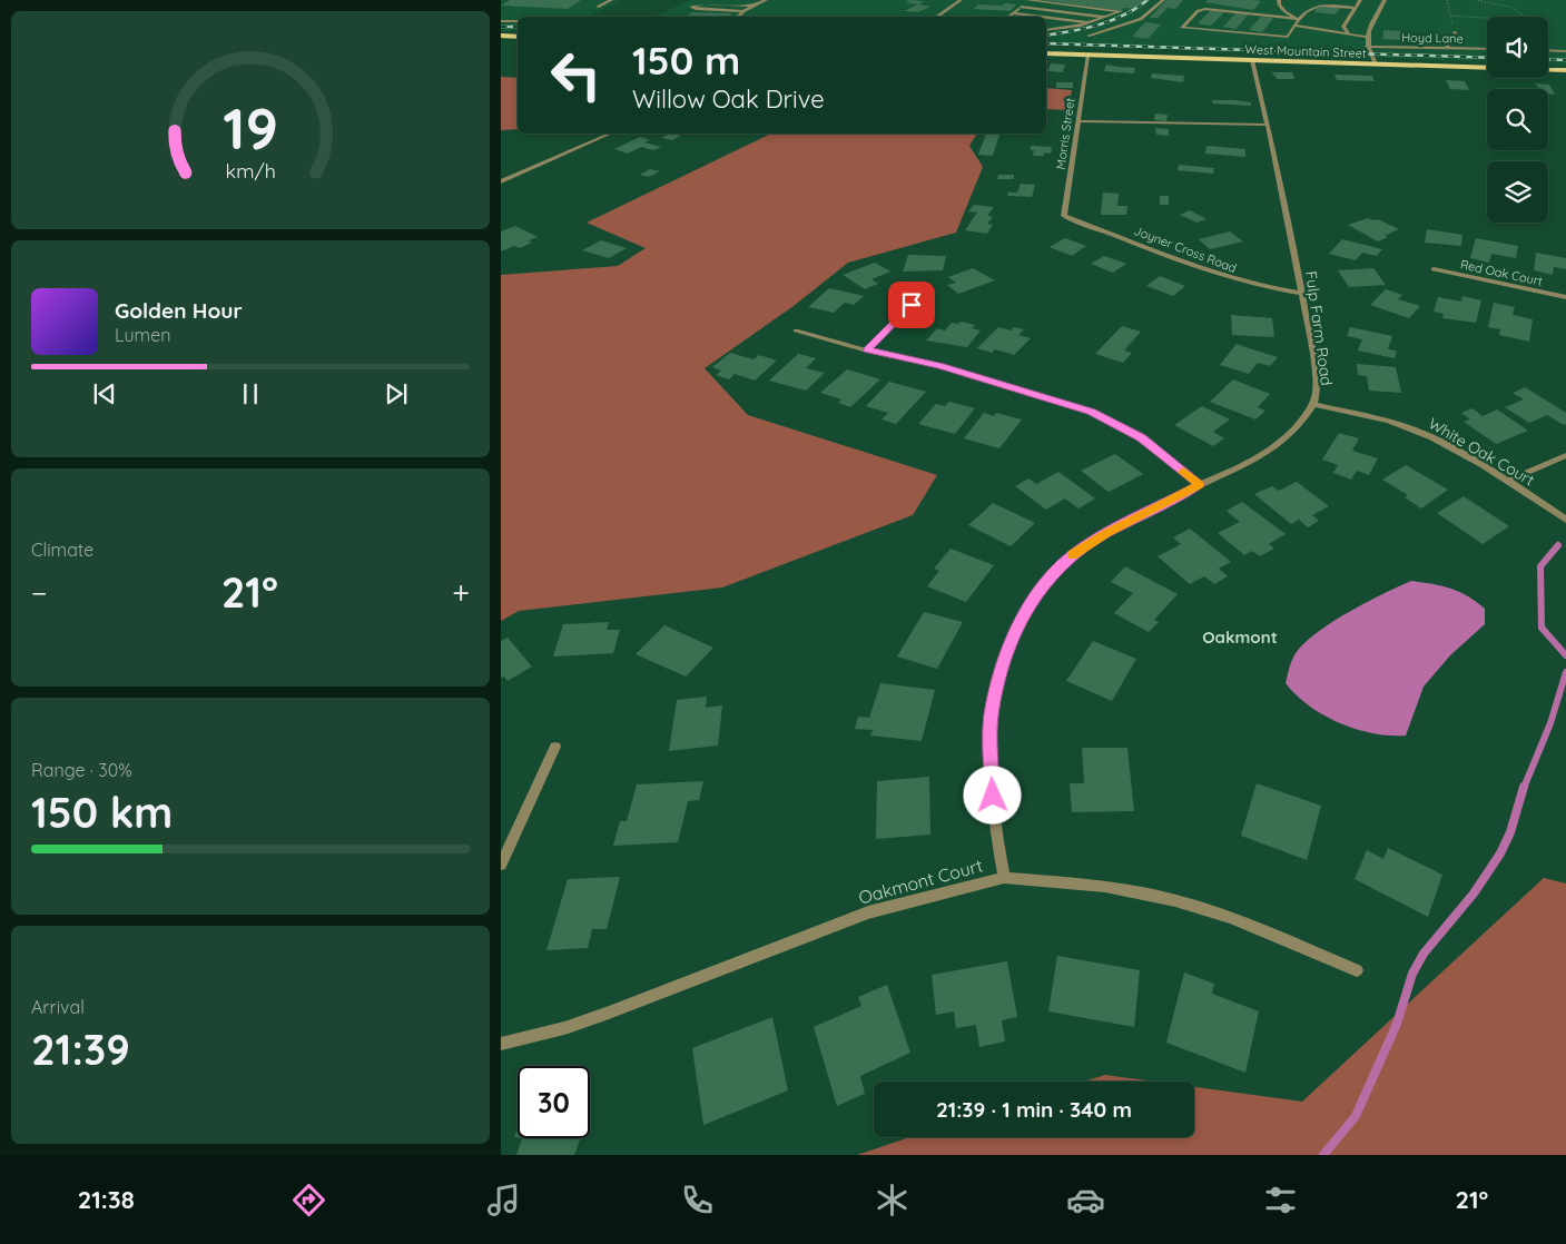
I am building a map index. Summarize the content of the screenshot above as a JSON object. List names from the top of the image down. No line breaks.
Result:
{"streets":{"main road":["West Mountain Street"],"street":["Hoyd Lane","Morris Street","Joyner Cross Road","Red Oak Court","Fulp Farm Road","White Oak Court","Oakmont Court"]},"crossings":[["West Mountain Street","Morris Street"],["West Mountain Street","Fulp Farm Road"],["Morris Street","Joyner Cross Road"],["Joyner Cross Road","Fulp Farm Road"],["Fulp Farm Road","White Oak Court"],["Fulp Farm Road","Oakmont Court"]],"districts":["Oakmont"],"page":{"turn":["150 m","Willow Oak Drive"],"song":["Golden Hour","Lumen"],"tile":["Climate",["Range · 30%","150 km"],["Arrival","21:39"]],"heat":["−","21°","+"],"limit":"30","trip":"21:39 · 1 min · 340 m","tabs":["21:38","21°"],"gauge":["19","km/h"]}}
